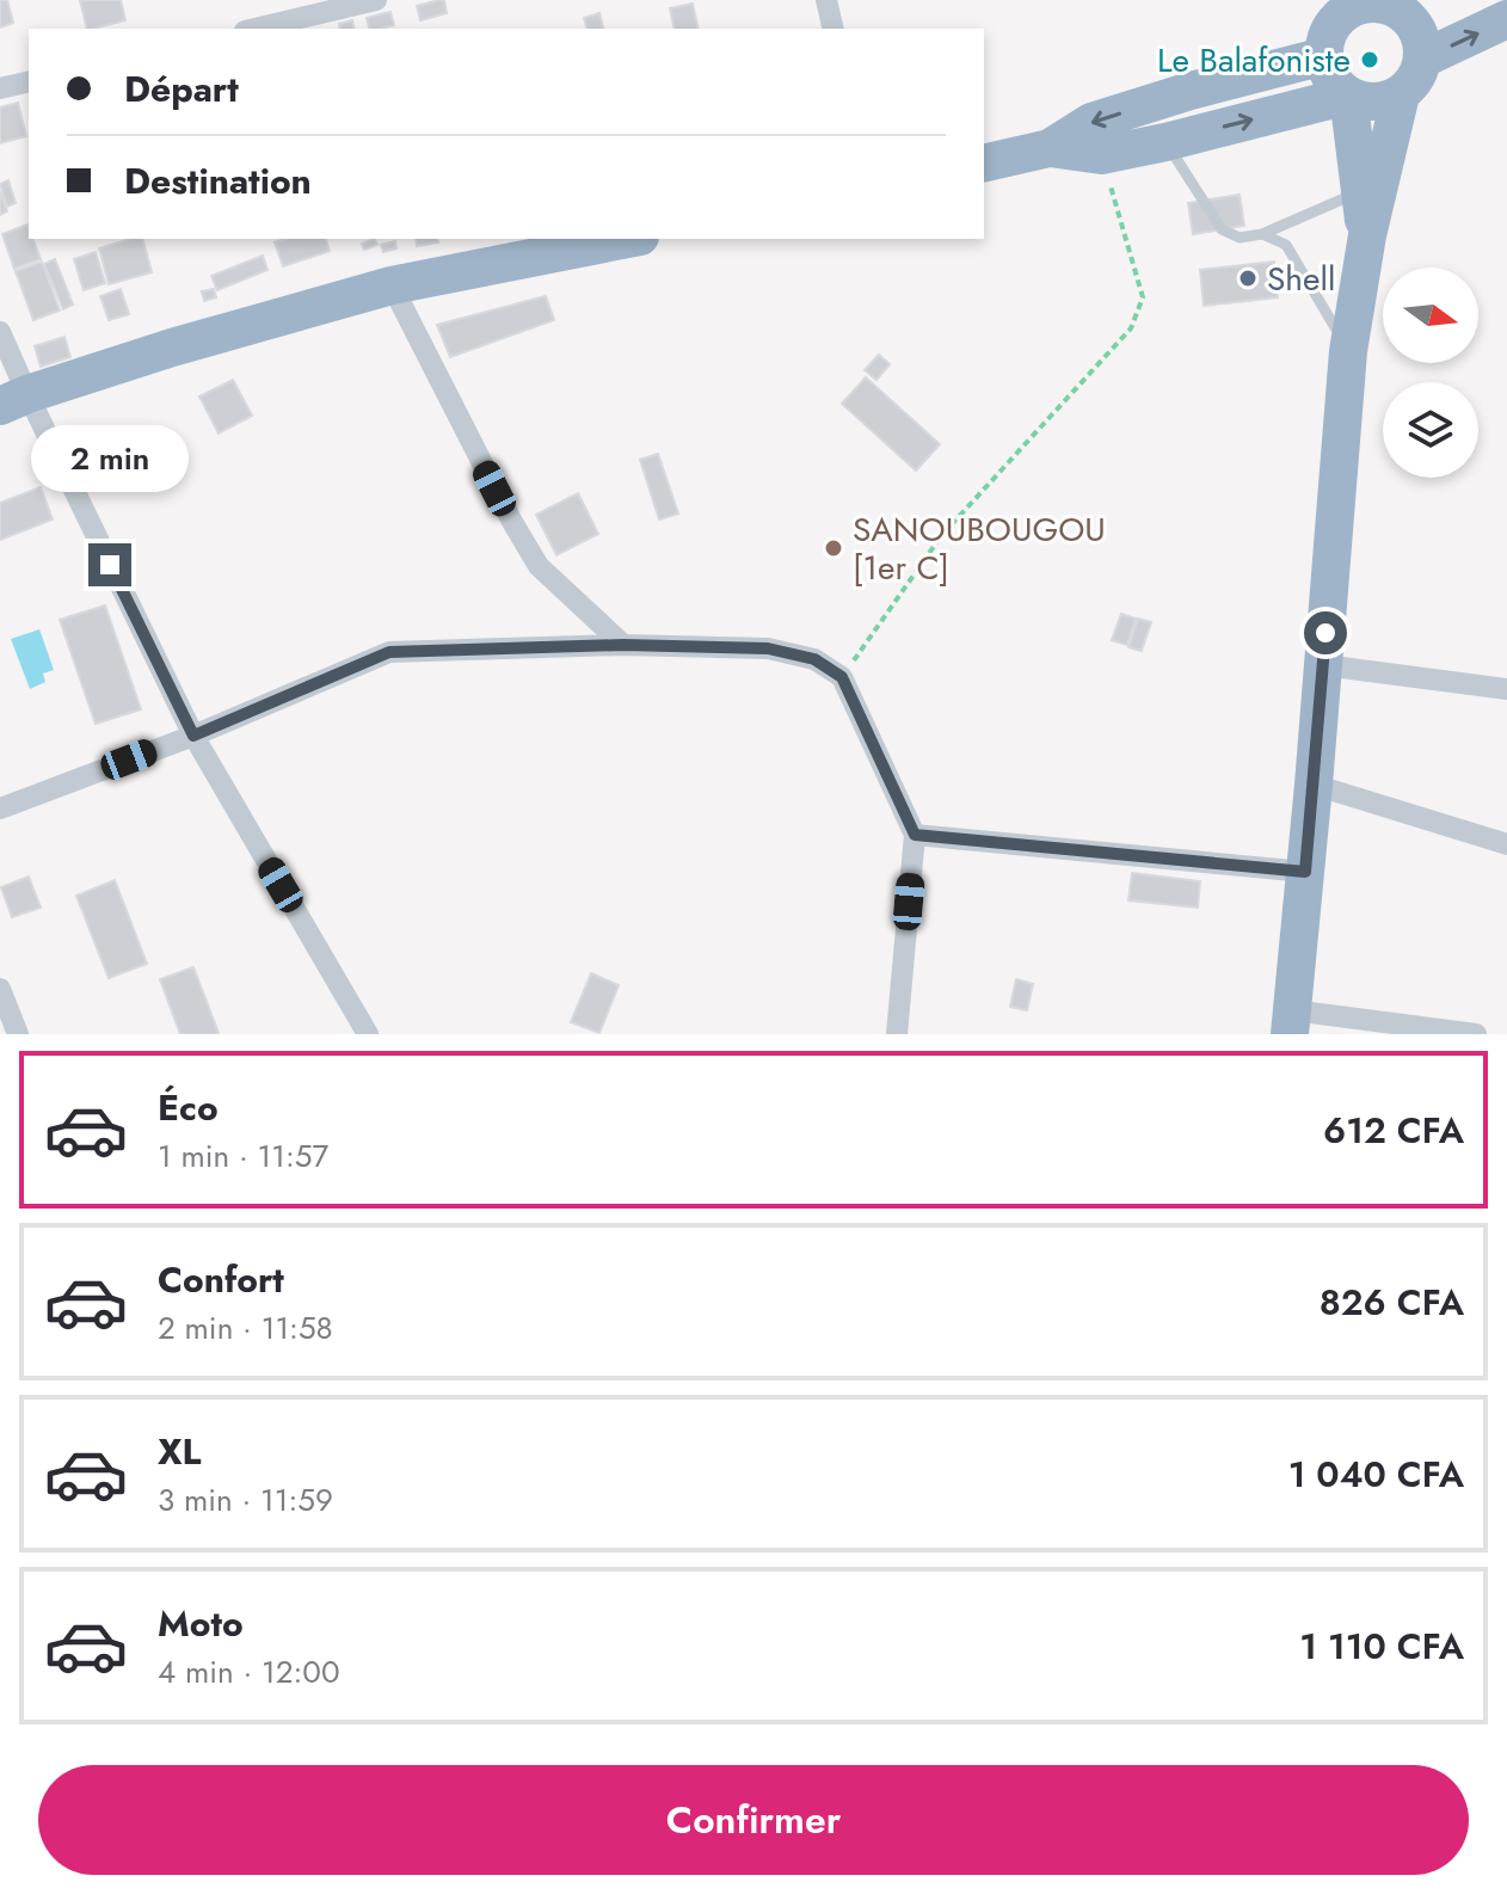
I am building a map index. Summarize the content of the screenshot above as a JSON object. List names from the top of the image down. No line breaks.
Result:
{"places":["Le Balafoniste","Shell","SANOUBOUGOU [1er C]"],"north":"right","page":{"banner":["Départ","Destination"],"bubble":"2 min","list":[{"name":"Éco","note":"1 min · 11:57","value":"612 CFA"},{"name":"Confort","note":"2 min · 11:58","value":"826 CFA"},{"name":"XL","note":"3 min · 11:59","value":"1 040 CFA"},{"name":"Moto","note":"4 min · 12:00","value":"1 110 CFA"}],"buttons":"Confirmer"}}
